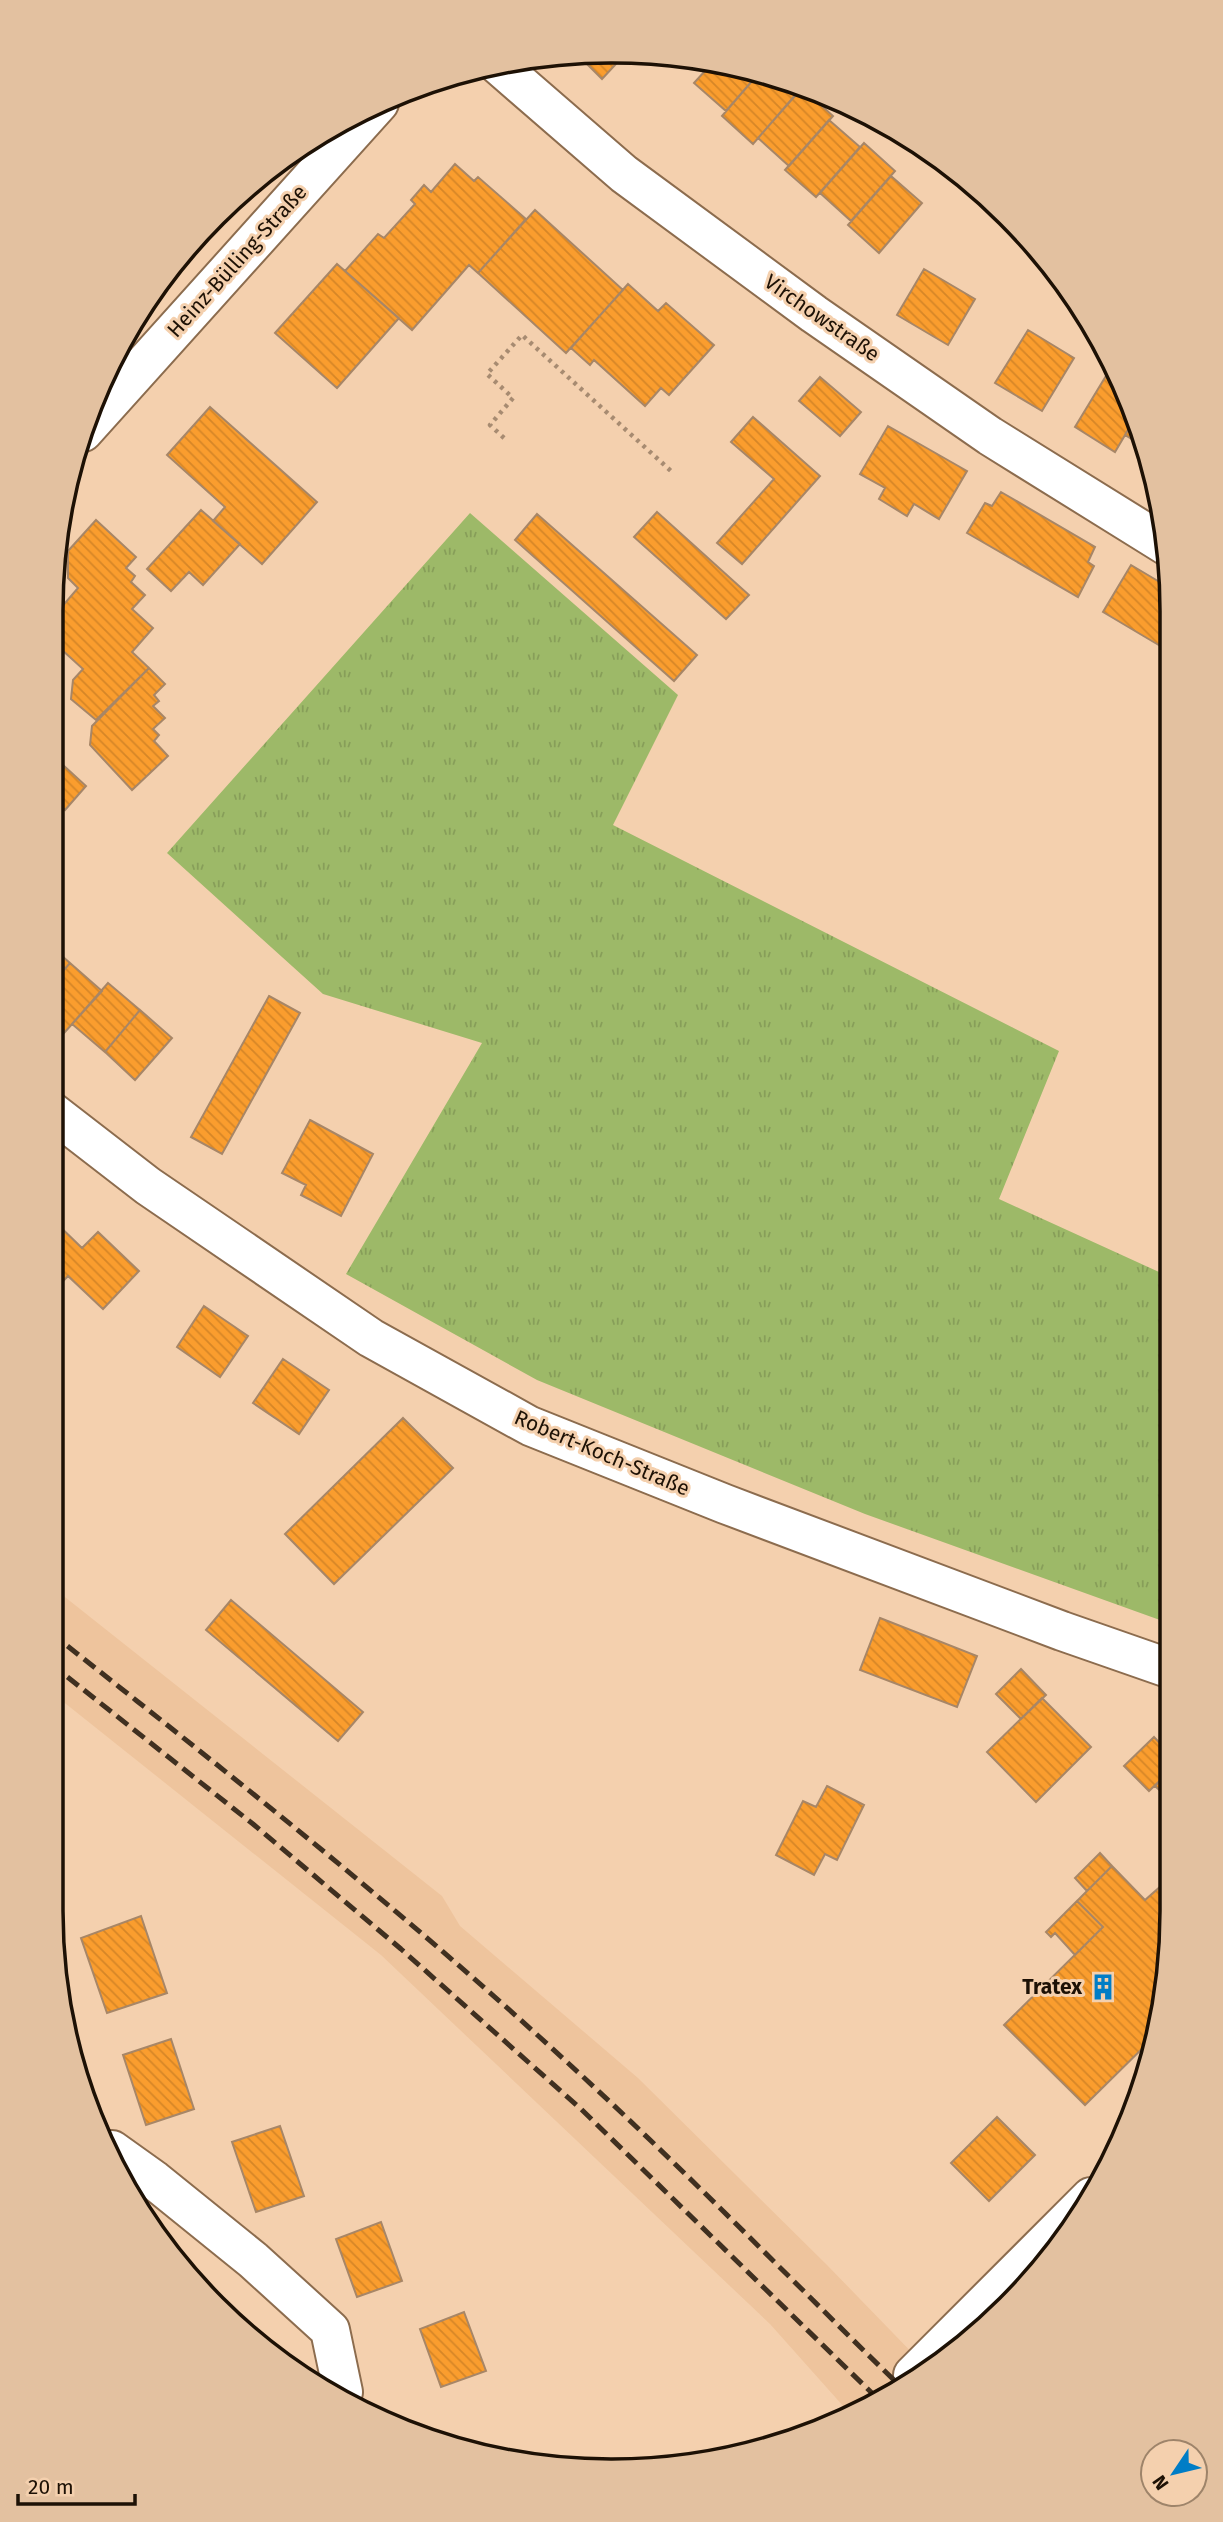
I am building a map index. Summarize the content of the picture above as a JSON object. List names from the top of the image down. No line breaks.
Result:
{"streets":{"street":["Heinz-Bülling-Straße","Virchowstraße","Robert-Koch-Straße"]},"places":{"building":["Tratex"]},"scale_bar":"20 m","north":"bottom left"}
